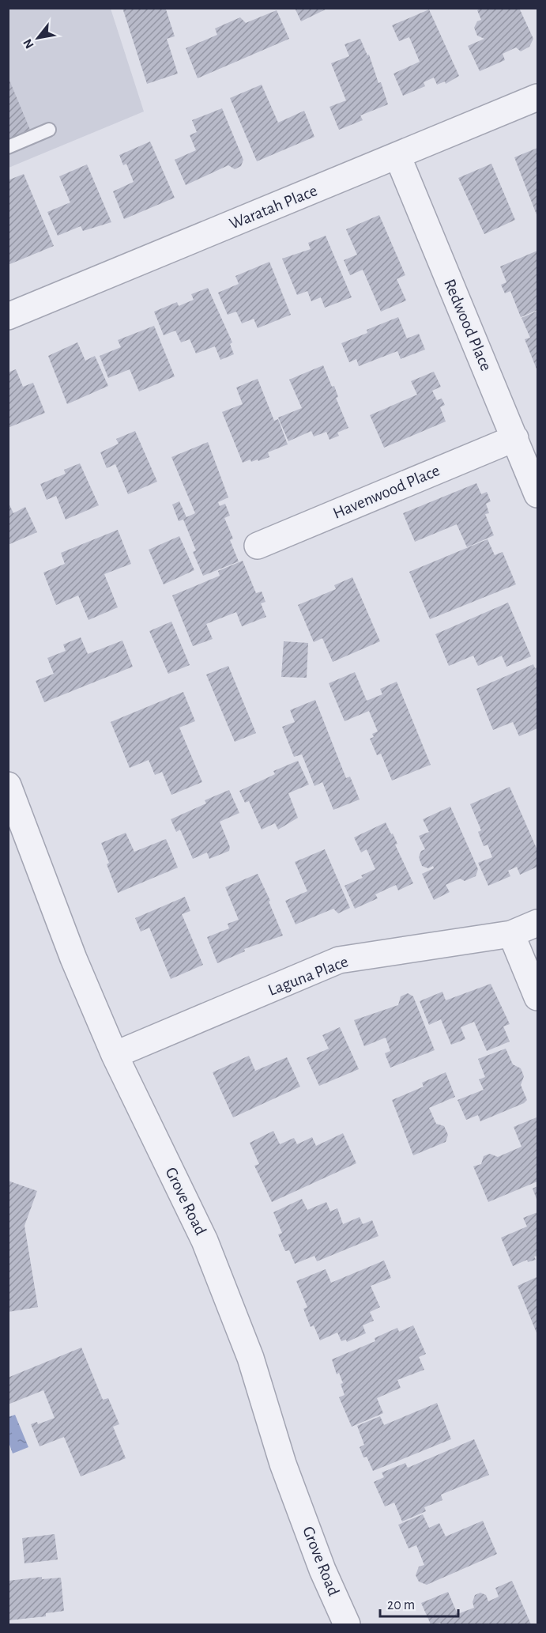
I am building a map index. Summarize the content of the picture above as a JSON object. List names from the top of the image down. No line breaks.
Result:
{"streets":{"street":["Waratah Place","Redwood Place","Havenwood Place","Laguna Place","Grove Road"]},"crossings":[["Waratah Place","Redwood Place"],["Redwood Place","Havenwood Place"],["Laguna Place","Grove Road"]],"scale_bar":"20 m","north":"bottom left"}
